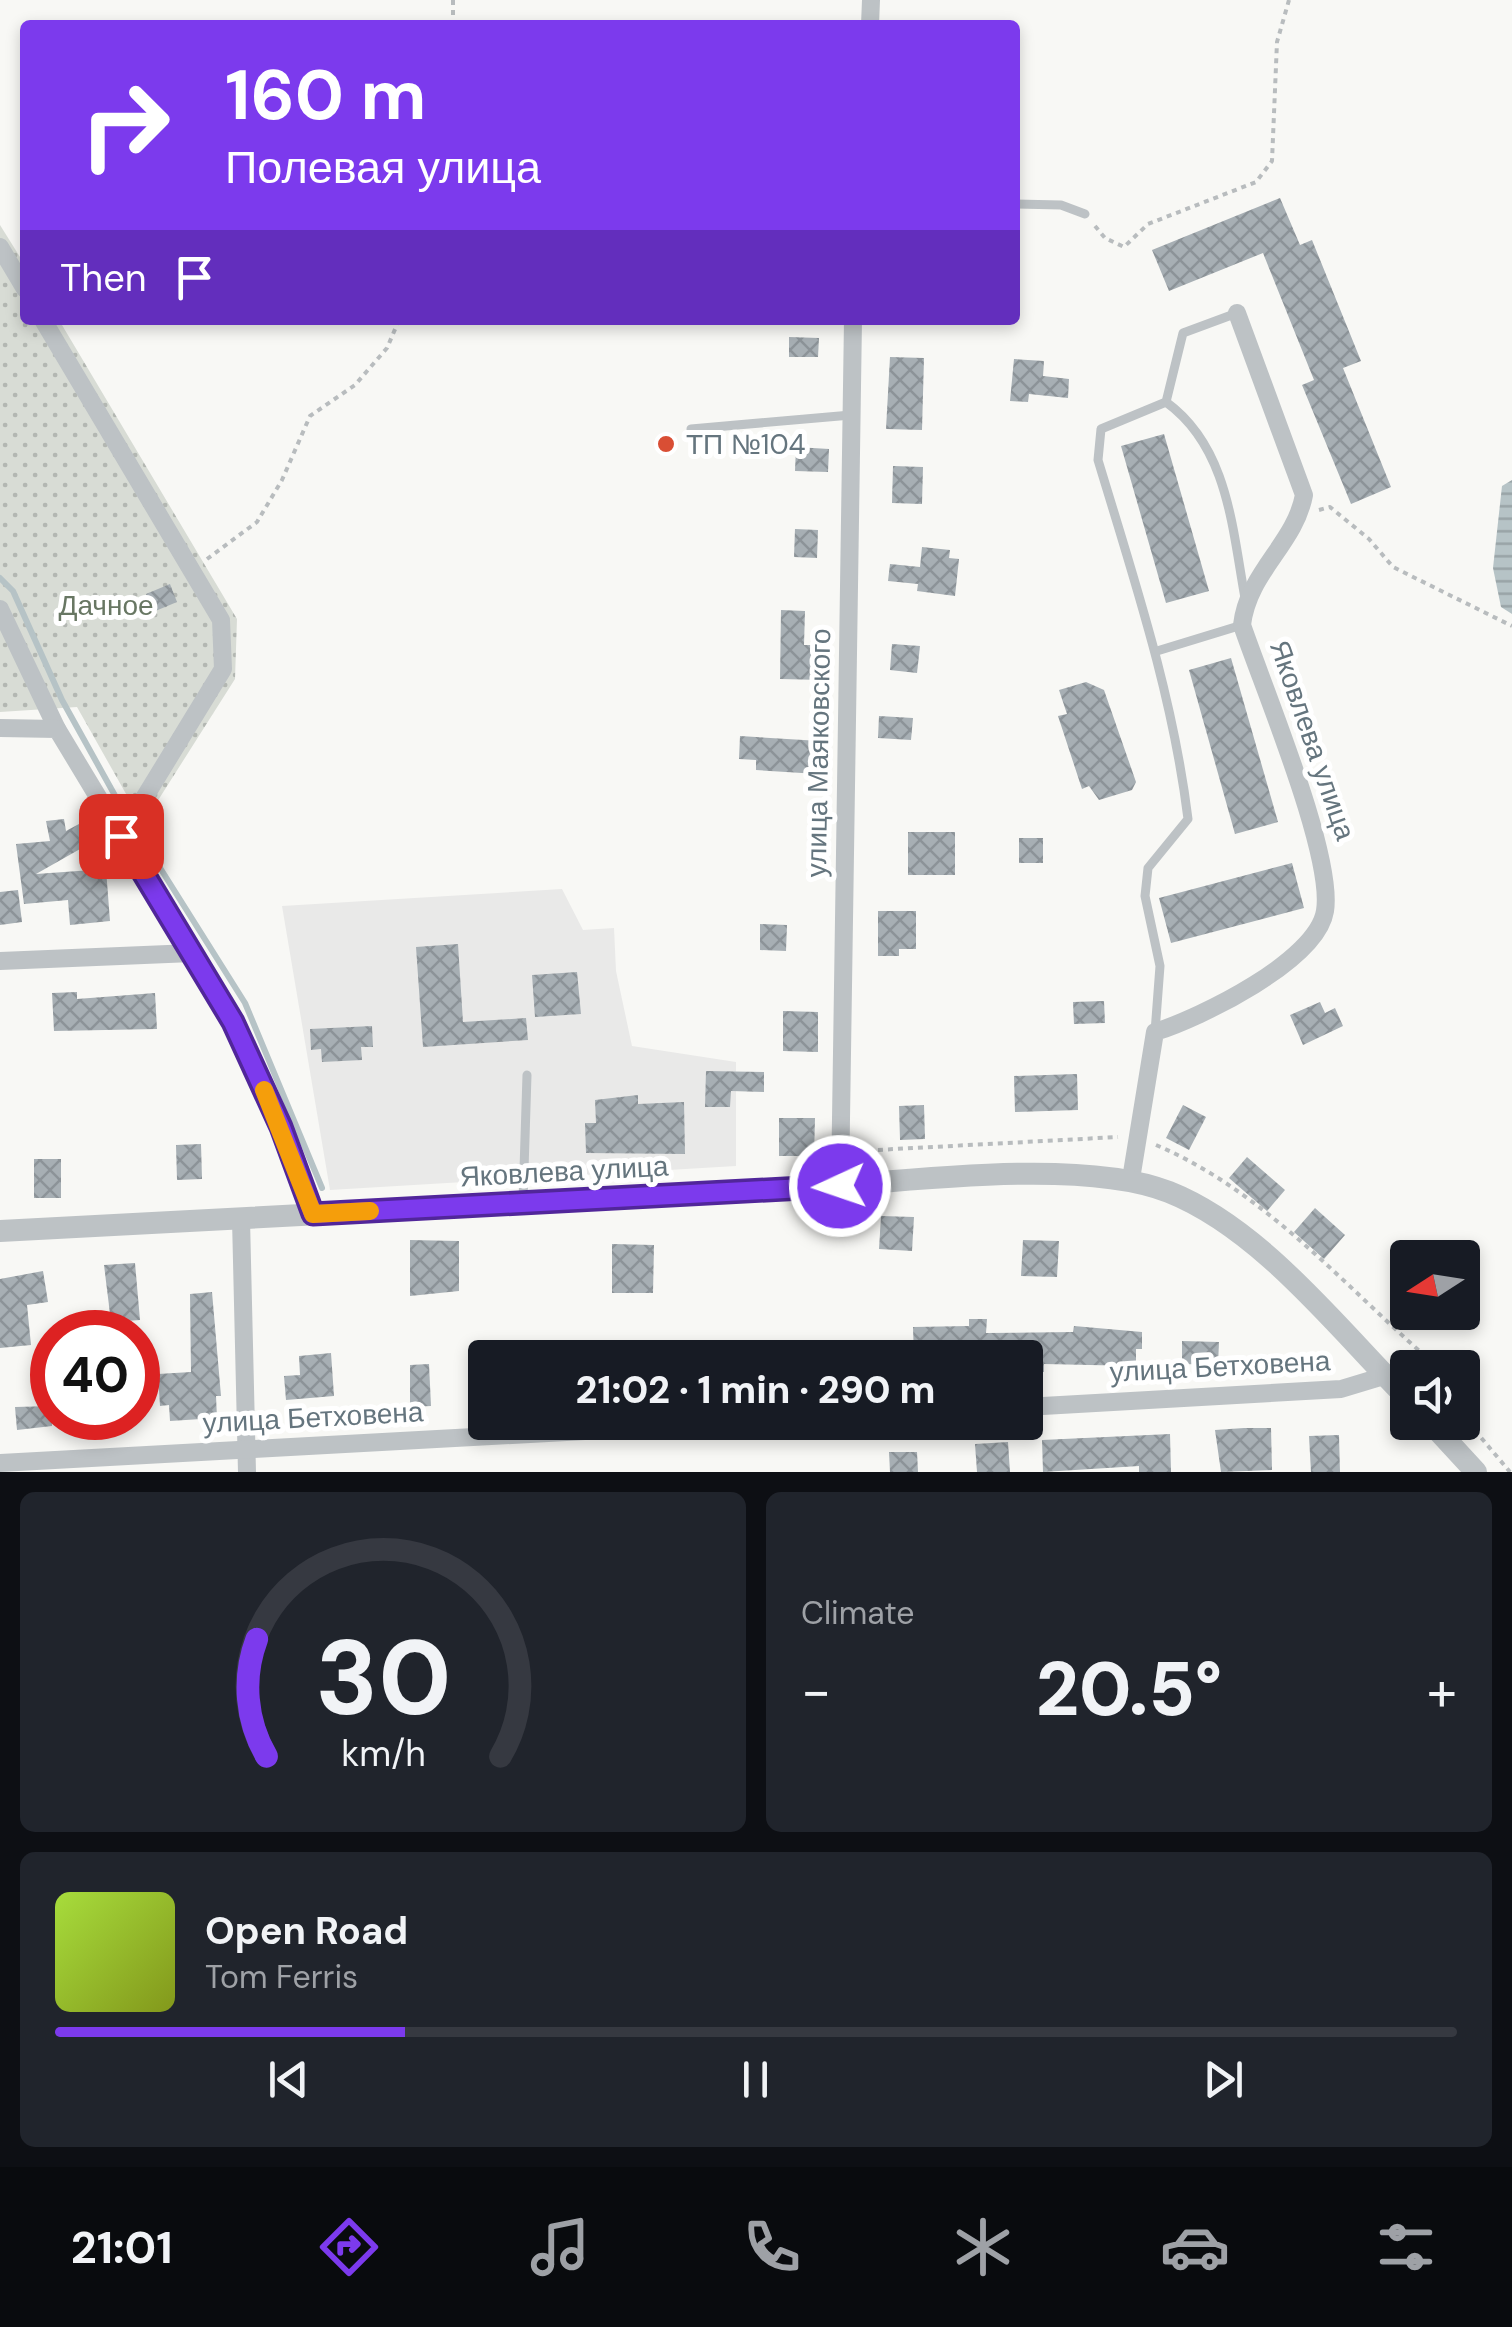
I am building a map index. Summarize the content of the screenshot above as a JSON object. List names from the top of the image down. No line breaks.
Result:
{"streets":{"street":["Яковлева улица","улица Маяковского","улица Бетховена"]},"crossings":[["Яковлева улица","улица Маяковского"],["Яковлева улица","улица Бетховена"]],"parks":["Дачное"],"places":["ТП №104"],"north":"left","page":{"turn":["160 m","Полевая улица"],"then":"Then","limit":"40","trip":"21:02 · 1 min · 290 m","tile":"Climate","heat":["−","20.5°","+"],"song":["Open Road","Tom Ferris"],"tabs":"21:01","gauge":["30","km/h"]}}
